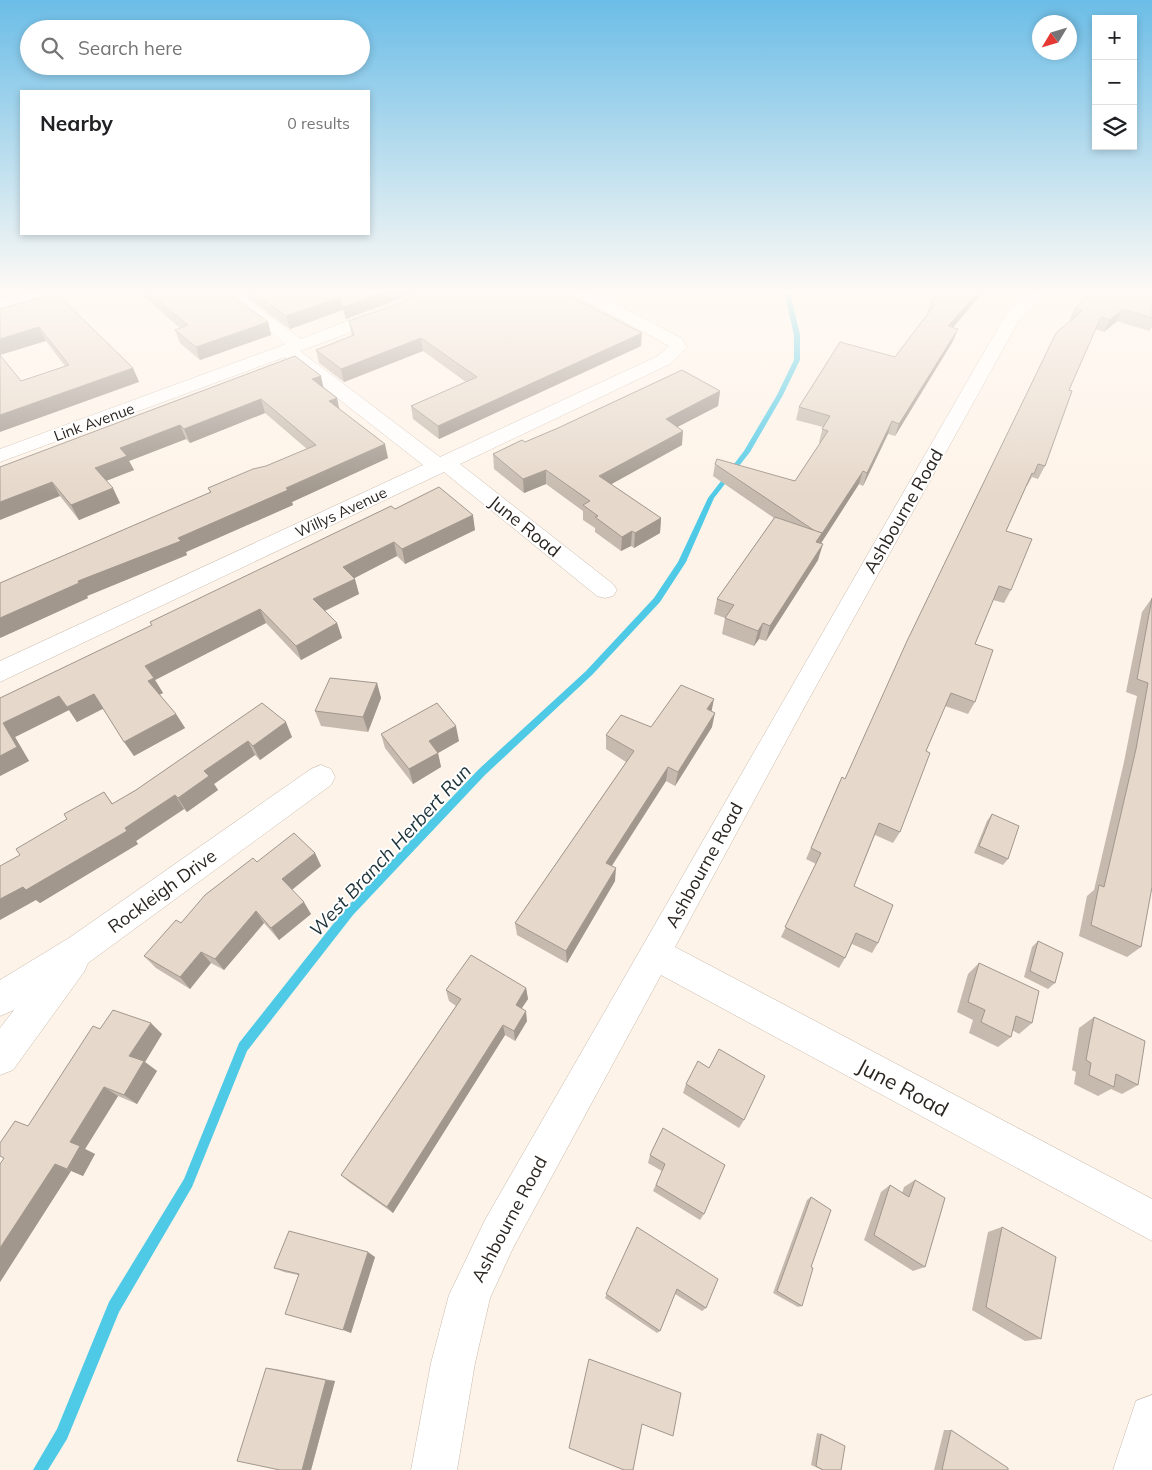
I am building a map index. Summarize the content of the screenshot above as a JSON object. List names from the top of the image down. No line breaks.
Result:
{"streets":{"street":["Link Avenue","Ashbourne Road","Willys Avenue","June Road","Rockleigh Drive"]},"crossings":[["Ashbourne Road","June Road"],["Willys Avenue","June Road"]],"water":["West Branch Herbert Run"],"north":"bottom left","page":{"map_buttons":["+","−"],"search":"Search here","heading":["Nearby","0 results"]}}
